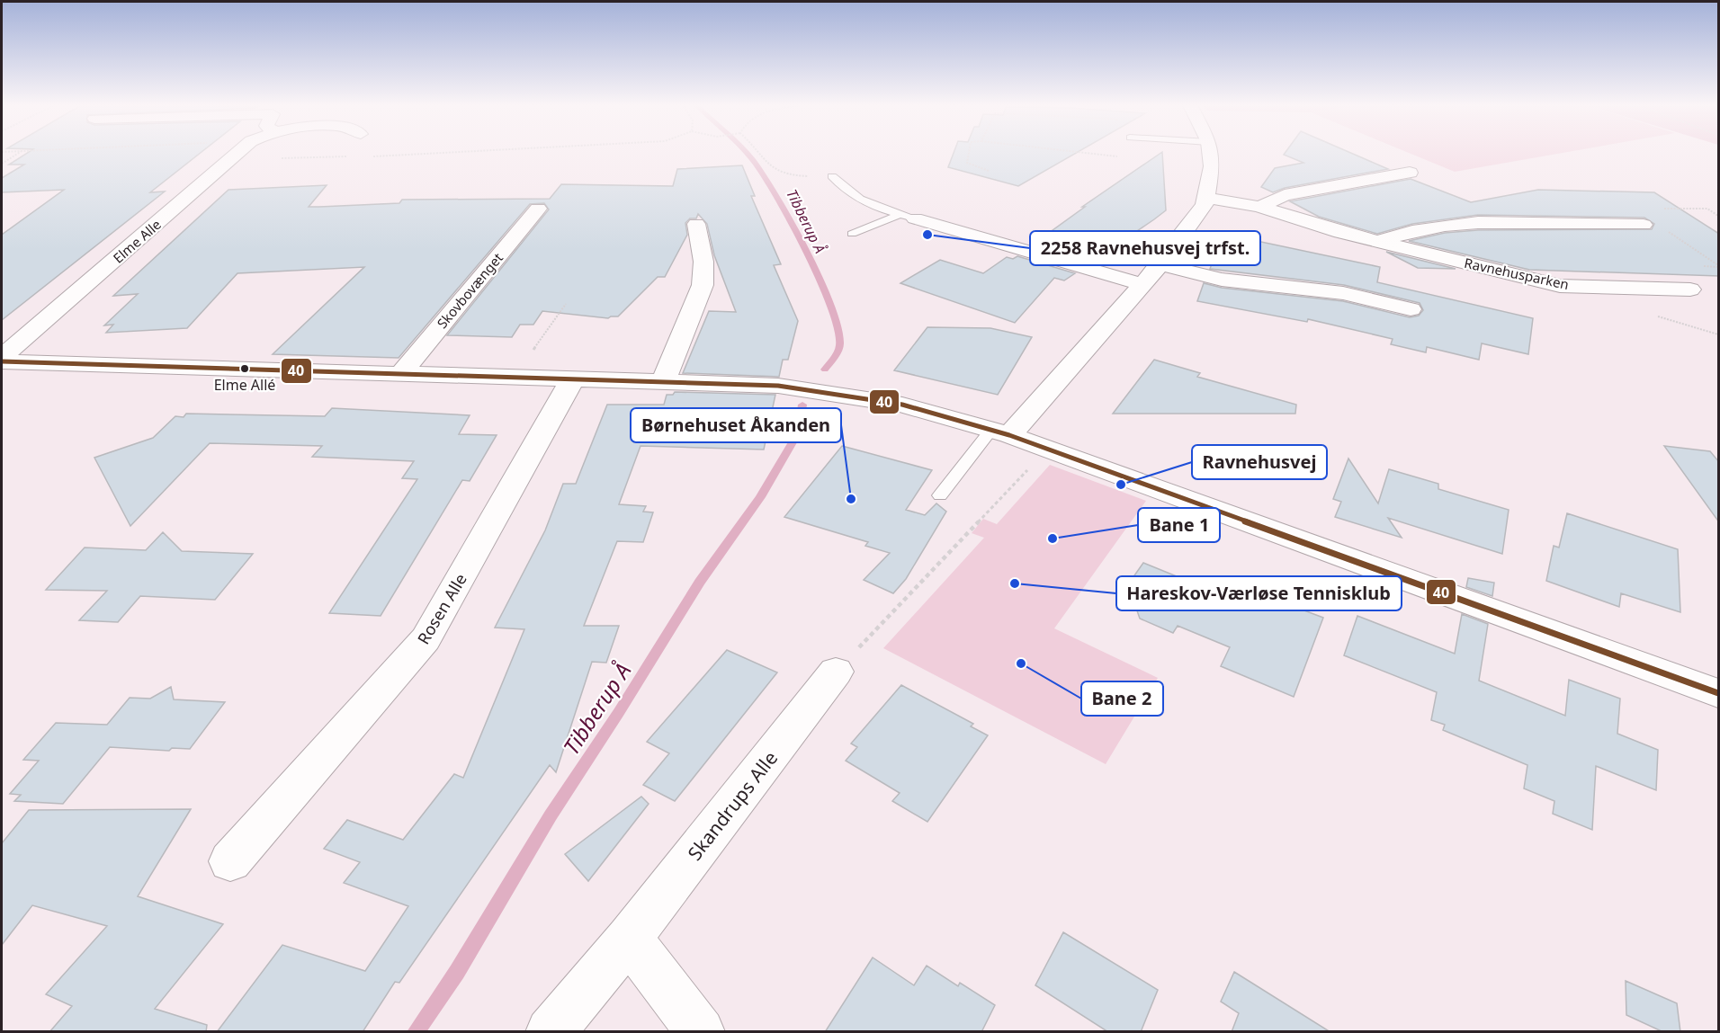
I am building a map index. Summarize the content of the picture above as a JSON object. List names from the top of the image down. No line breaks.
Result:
{"streets":{"street":["Elme Alle","Ravnehusparken","Skovbovænget","Rosen Alle","Skandrups Alle"]},"water":["Tibberup Å"],"places":["2258 Ravnehusvej trfst.","Elme Allé","Ravnehusvej","Børnehuset Åkanden","Bane 1","Hareskov-Værløse Tennisklub","Bane 2"],"lines":["transit line 40"]}
